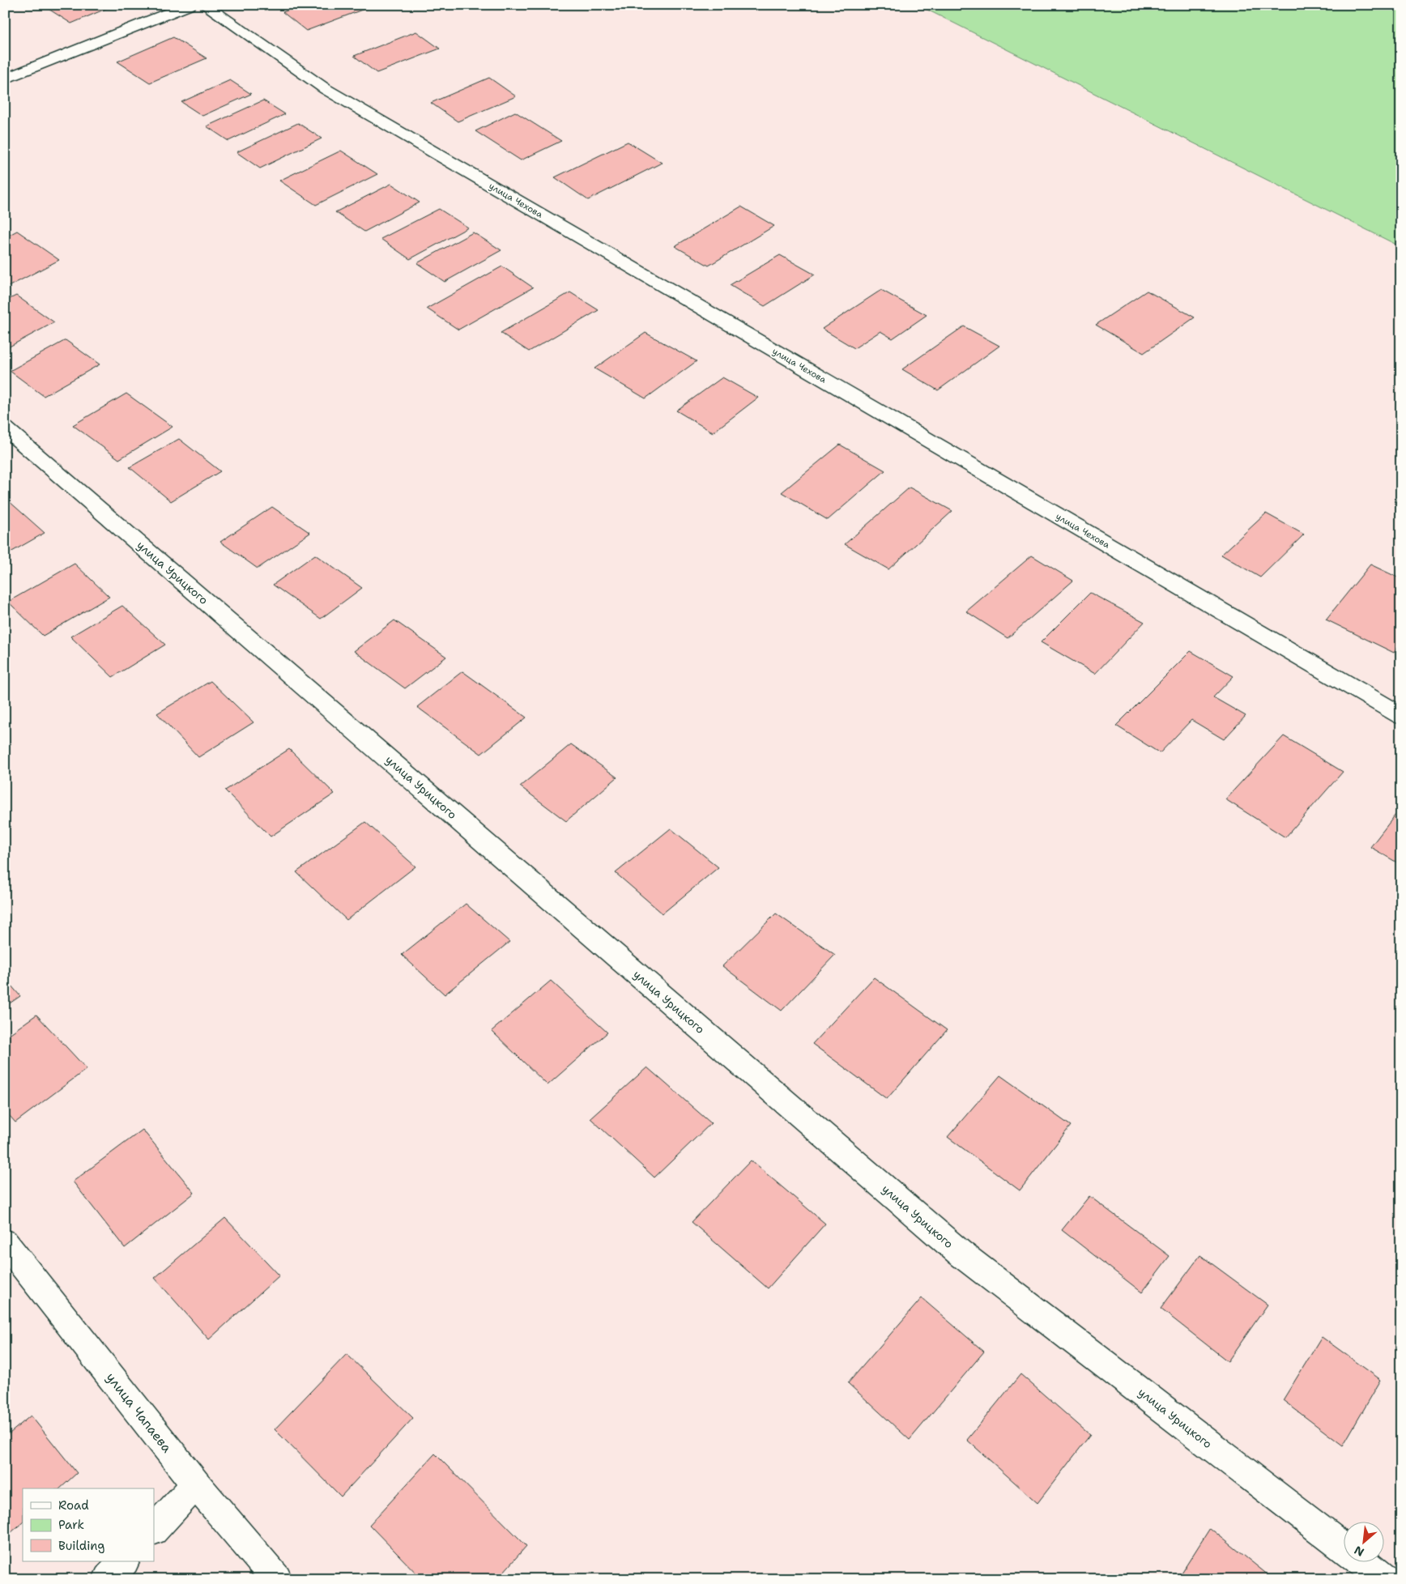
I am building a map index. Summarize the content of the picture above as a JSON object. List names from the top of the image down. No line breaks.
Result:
{"streets":{"street":["улица Чехова","улица Урицкого","улица Чапаева"]},"legend":["Road","Park","Building"],"north":"bottom left"}
